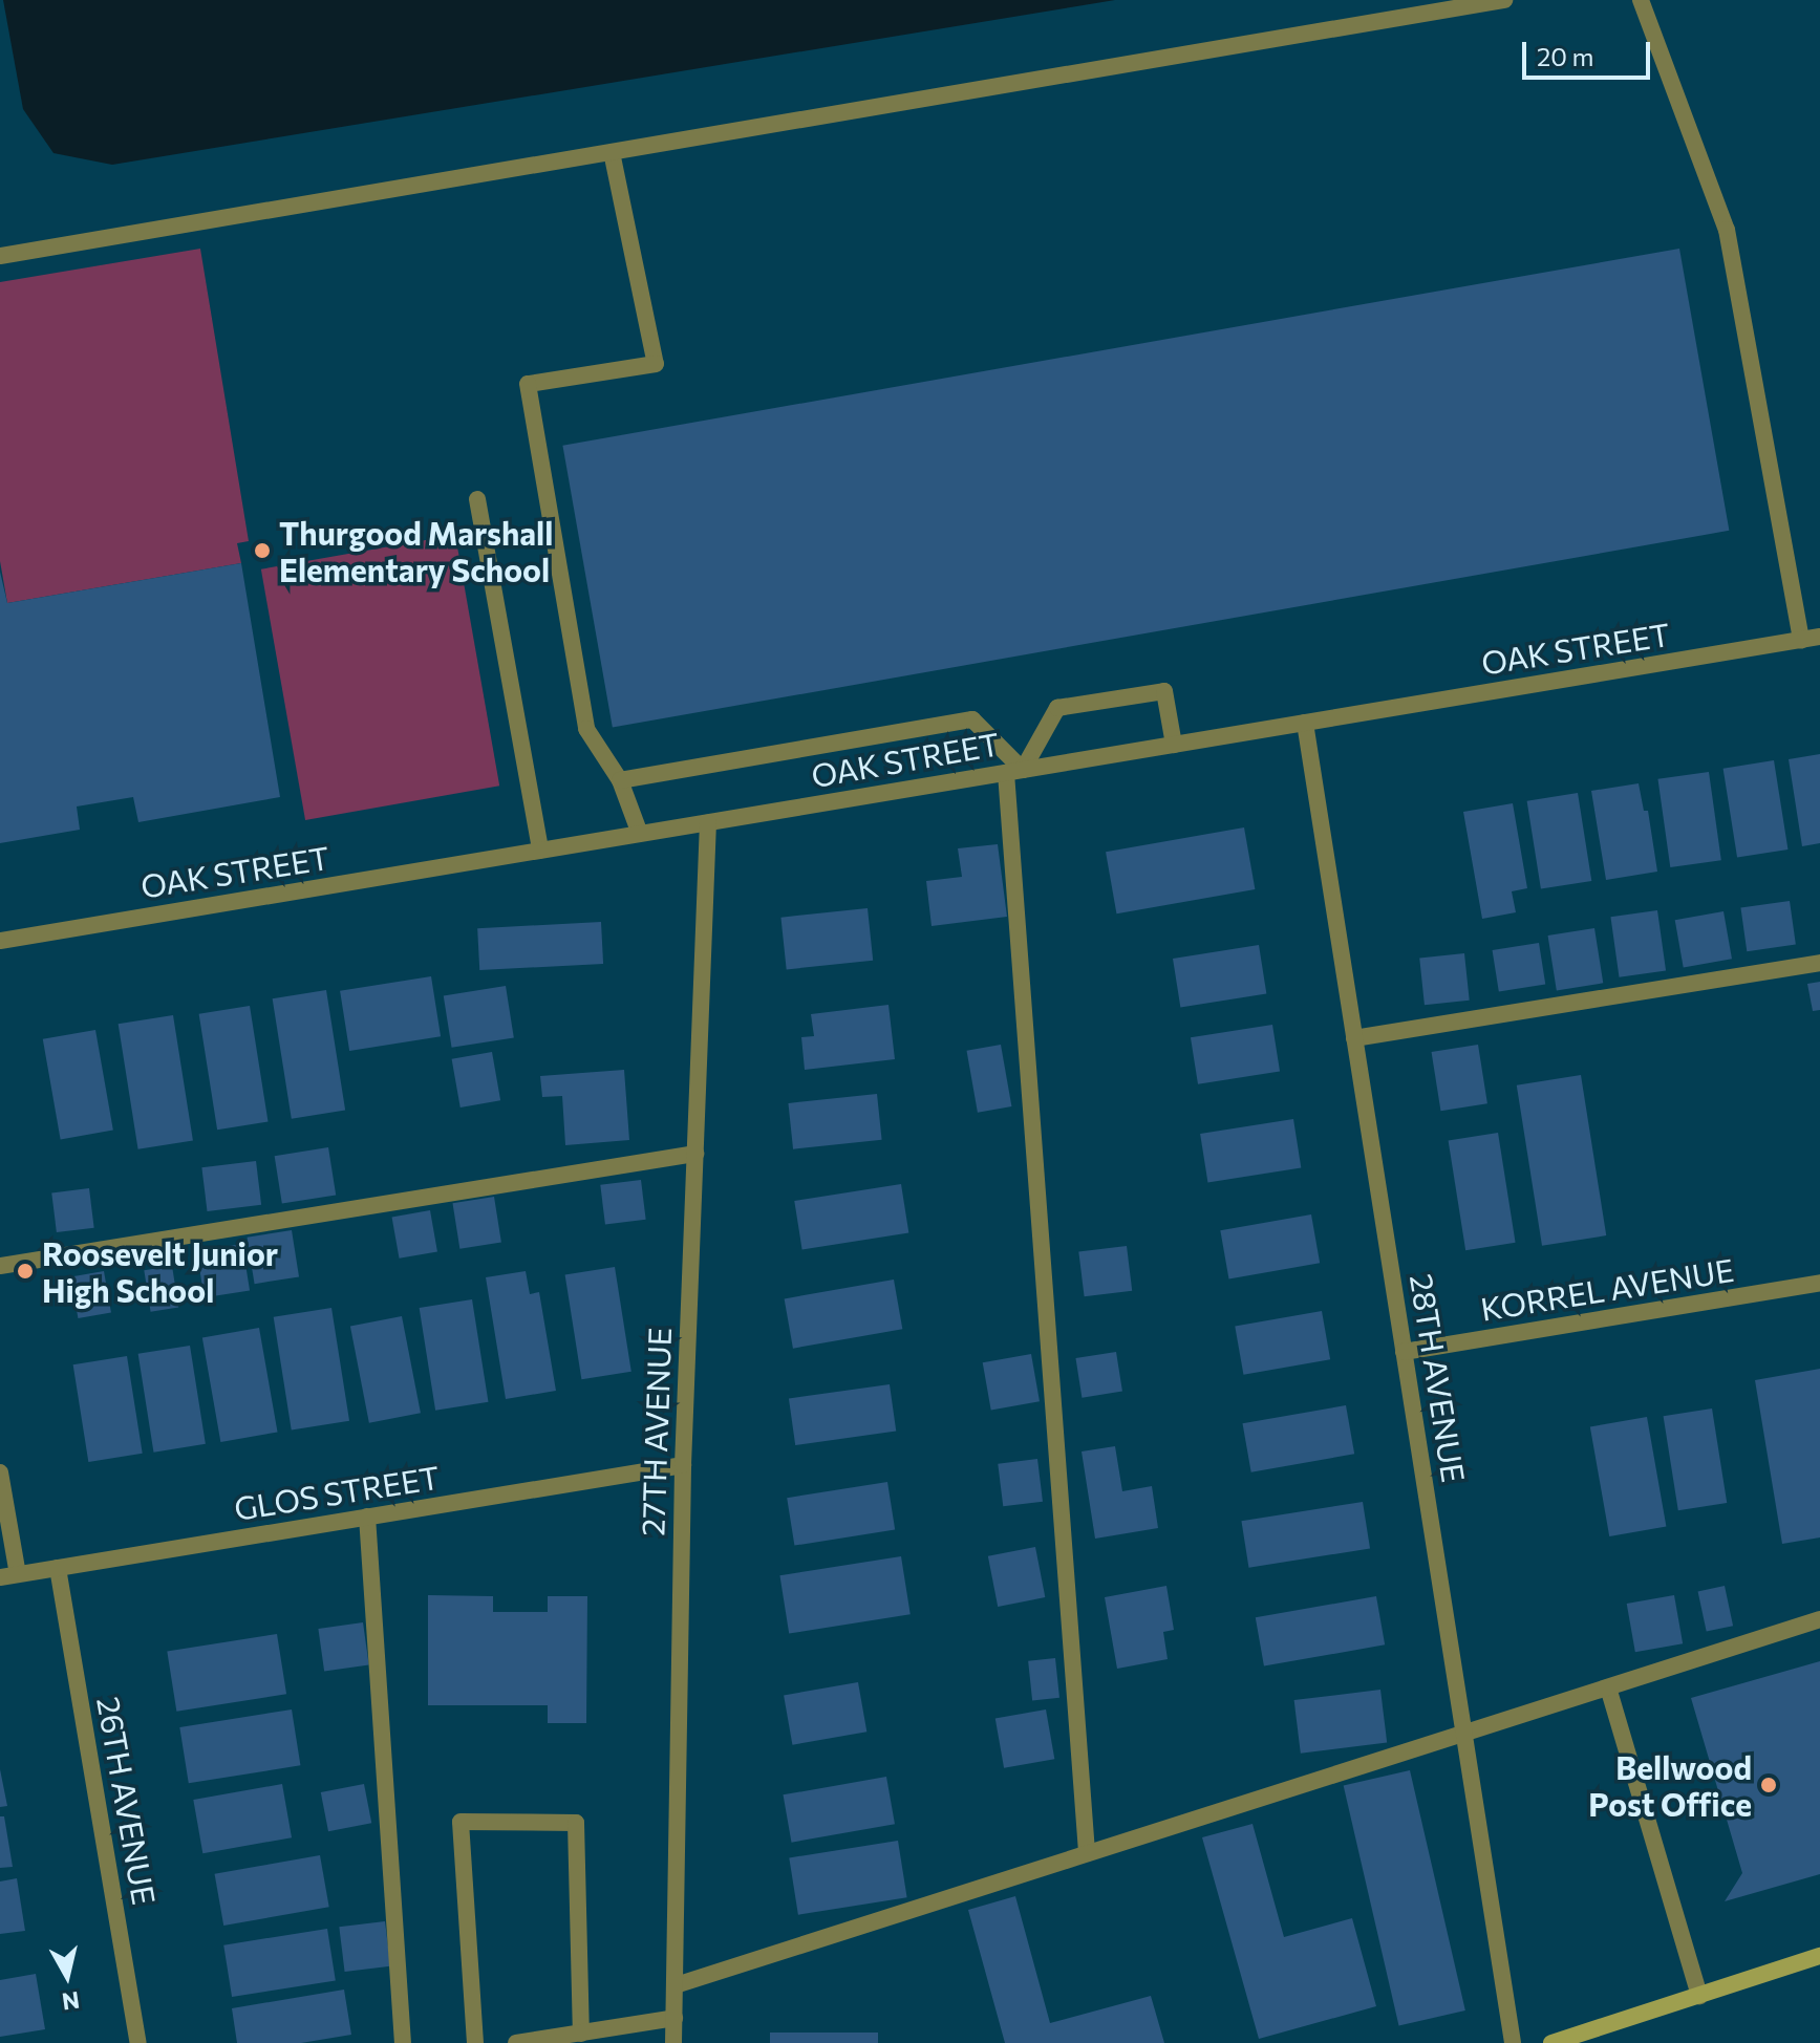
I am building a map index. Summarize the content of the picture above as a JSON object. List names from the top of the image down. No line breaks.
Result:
{"streets":{"street":["OAK STREET","KORREL AVENUE","28TH AVENUE","27TH AVENUE","GLOS STREET","26TH AVENUE"]},"crossings":[["OAK STREET","28TH AVENUE"],["OAK STREET","27TH AVENUE"],["KORREL AVENUE","28TH AVENUE"],["27TH AVENUE","GLOS STREET"],["GLOS STREET","26TH AVENUE"]],"places":["Thurgood Marshall Elementary School","Roosevelt Junior High School","Bellwood Post Office"],"scale_bar":"20 m","north":"bottom"}
